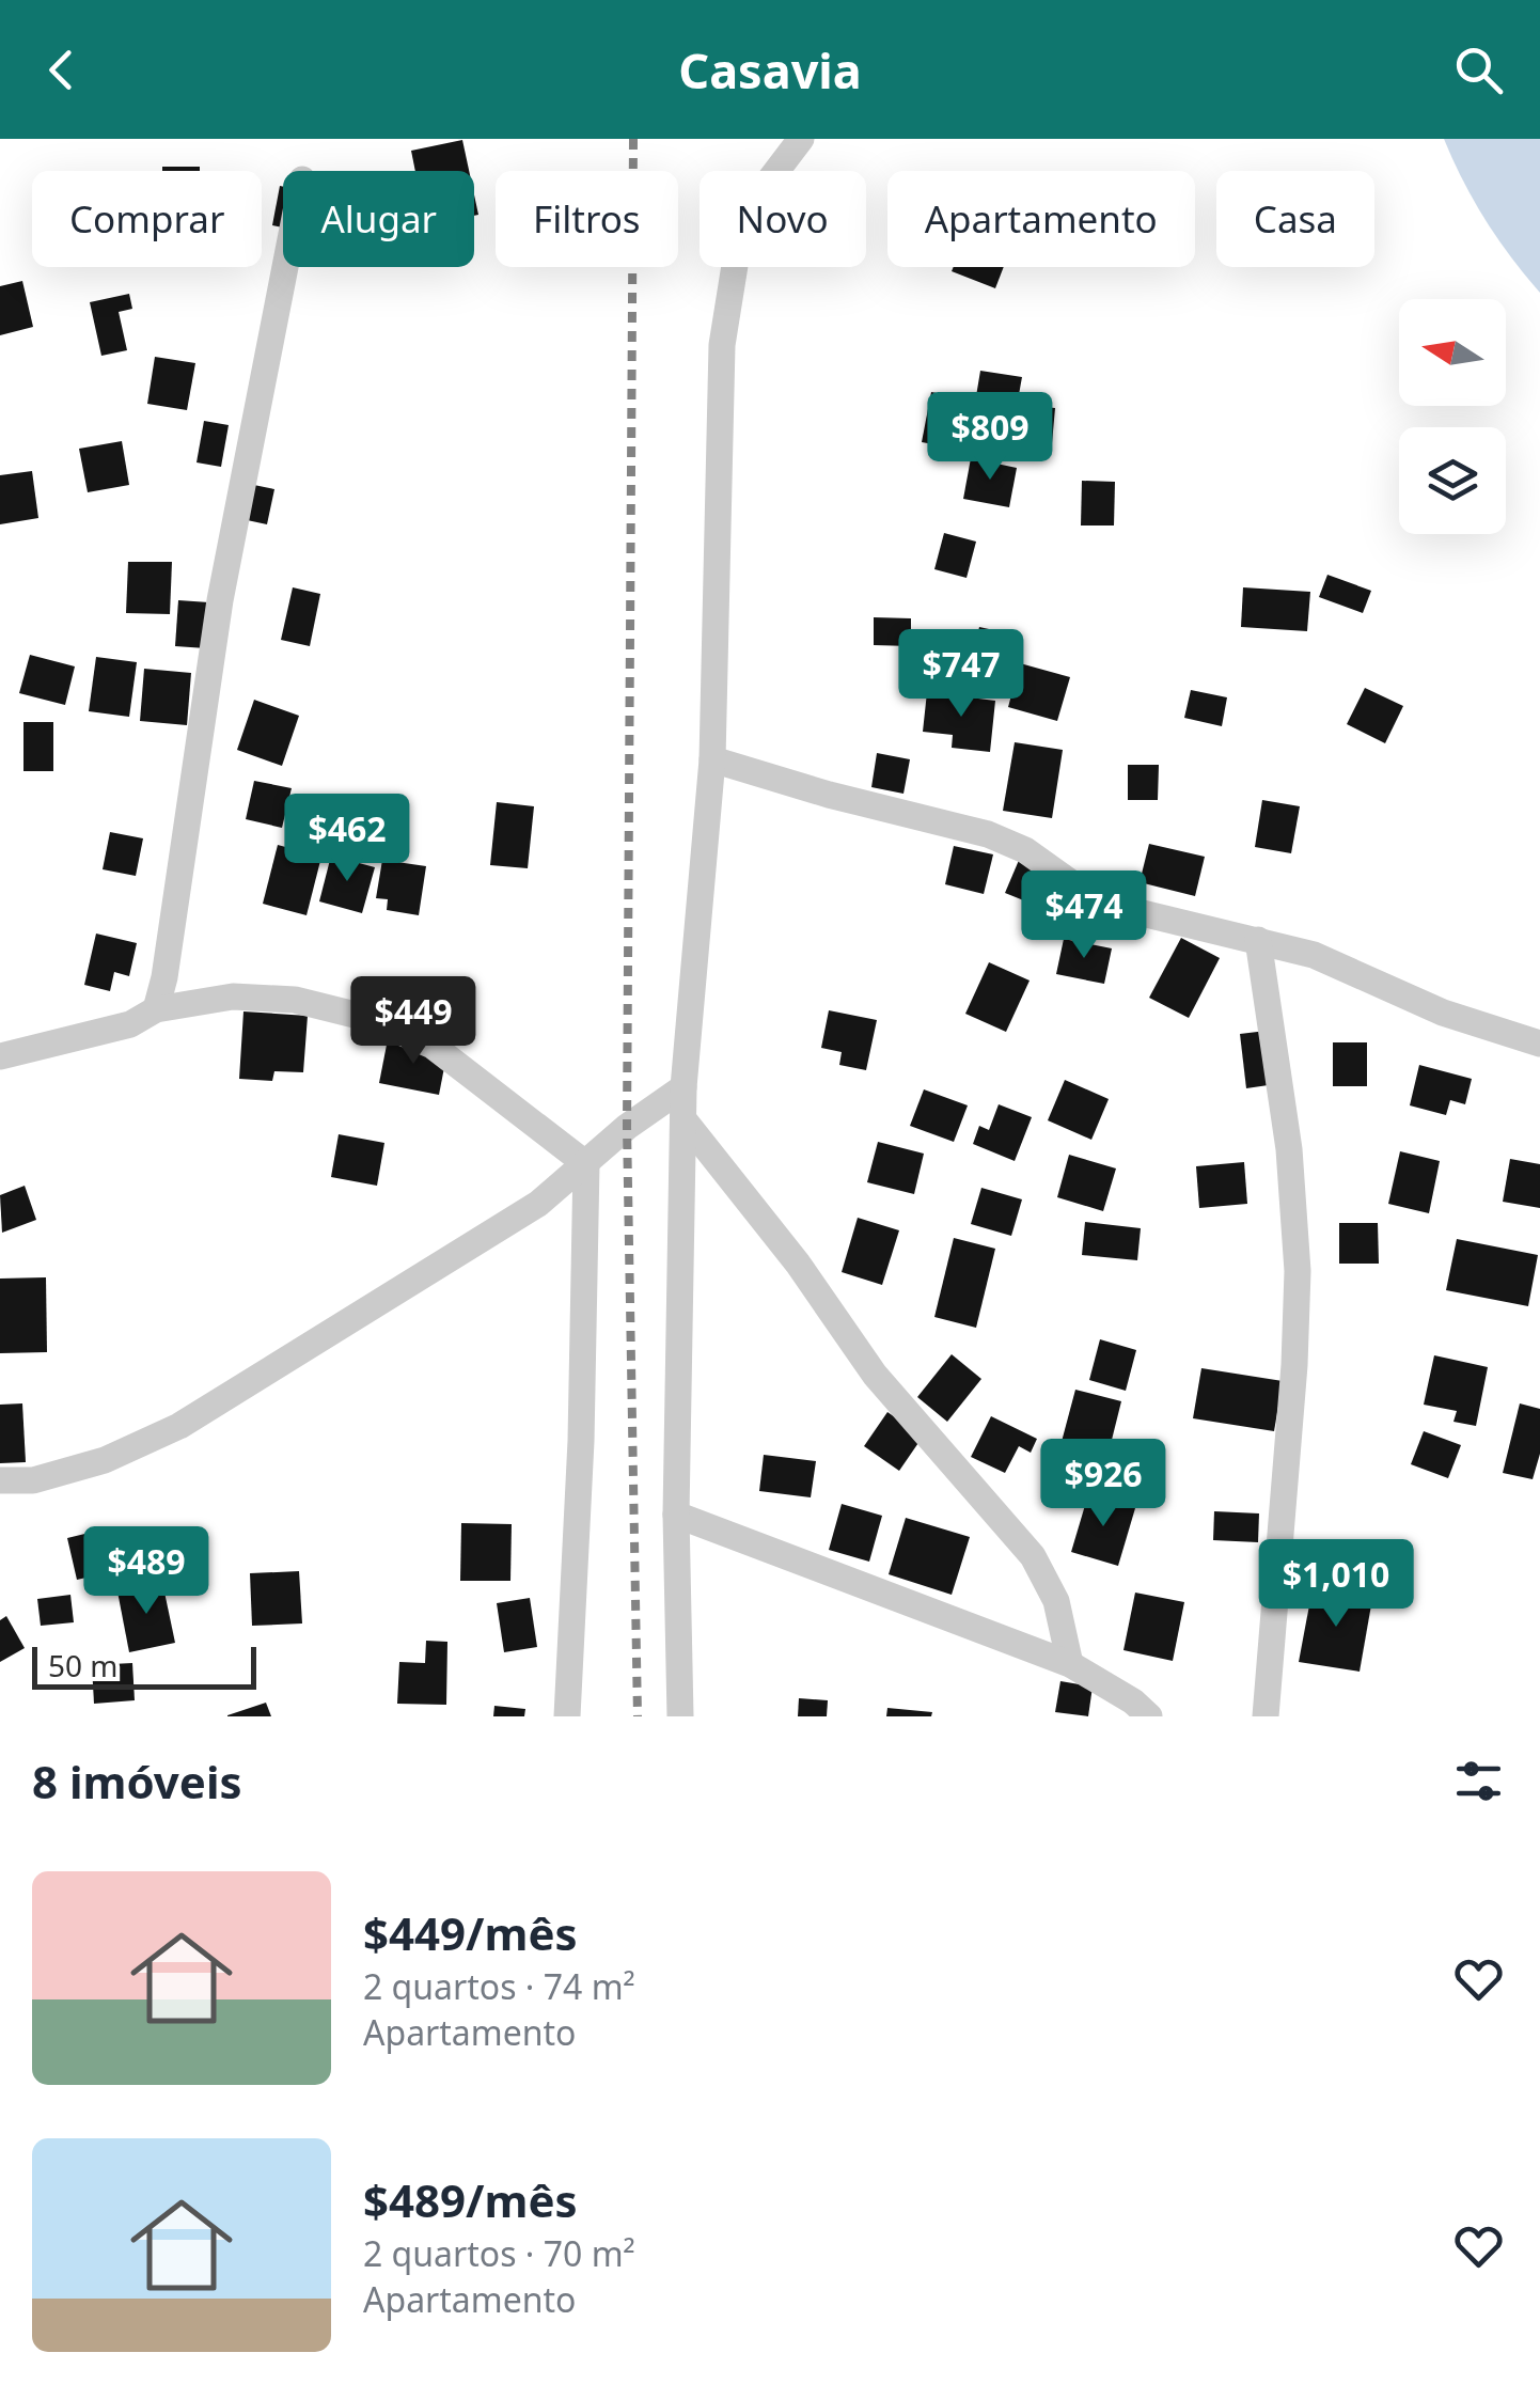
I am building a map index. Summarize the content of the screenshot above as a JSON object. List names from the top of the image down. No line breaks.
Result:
{"scale_bar":"50 m","north":"left","page":{"header":"Casavia","chip":["Comprar","Alugar","Filtros","Novo","Apartamento","Casa"],"price":["$809","$747","$462","$474","$449","$926","$489","$1,010"],"scale":"50 m","heading":"8 imóveis","list":[{"name":"$449/mês","note":"2 quartos · 74 m² · Apartamento"},{"name":"$489/mês","note":"2 quartos · 70 m² · Apartamento"}]}}
